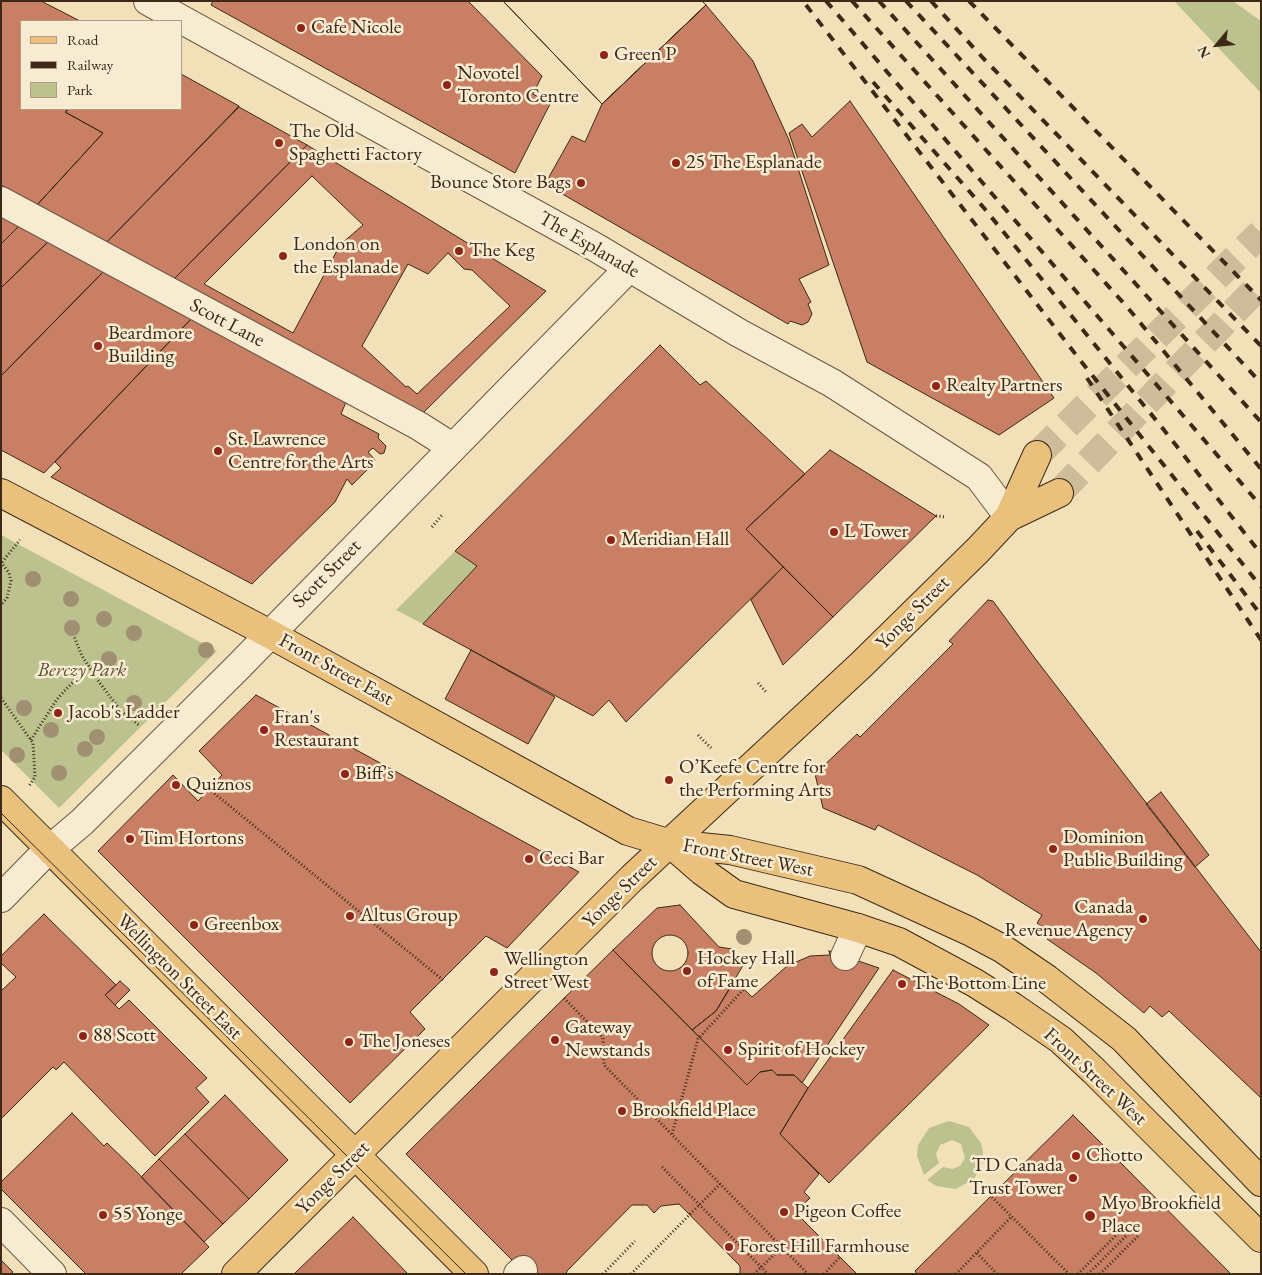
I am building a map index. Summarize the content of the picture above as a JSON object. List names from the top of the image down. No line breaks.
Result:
{"streets":{"main road":["Yonge Street","Front Street East","Front Street West","Wellington Street East"],"street":["The Esplanade","Scott Lane","Scott Street"]},"crossings":[["The Esplanade","Scott Street"],["The Esplanade","Yonge Street"],["Scott Lane","Scott Street"],["Scott Street","Front Street East"],["Scott Street","Wellington Street East"],["Yonge Street","Front Street East"],["Yonge Street","Front Street West"],["Yonge Street","Wellington Street East"],["Front Street East","Front Street West"]],"parks":["Berczy Park"],"places":["Cafe Nicole","Green P","Novotel Toronto Centre","The Old Spaghetti Factory","25 The Esplanade","Bounce Store Bags","The Keg","London on the Esplanade","Beardmore Building","Realty Partners","St. Lawrence Centre for the Arts","L Tower","Meridian Hall","Jacob's Ladder","Fran's Restaurant","Biff's","O’Keefe Centre for the Performing Arts","Quiznos","Tim Hortons","Dominion Public Building","Ceci Bar","Altus Group","Canada Revenue Agency","Greenbox","Hockey Hall of Fame","Wellington Street West","The Bottom Line","88 Scott","Gateway Newstands","The Joneses","Spirit of Hockey","Brookfield Place","Chotto","TD Canada Trust Tower","Pigeon Coffee","55 Yonge","Myo Brookfield Place","Forest Hill Farmhouse"],"legend":["Road","Railway","Park"],"north":"bottom left"}
